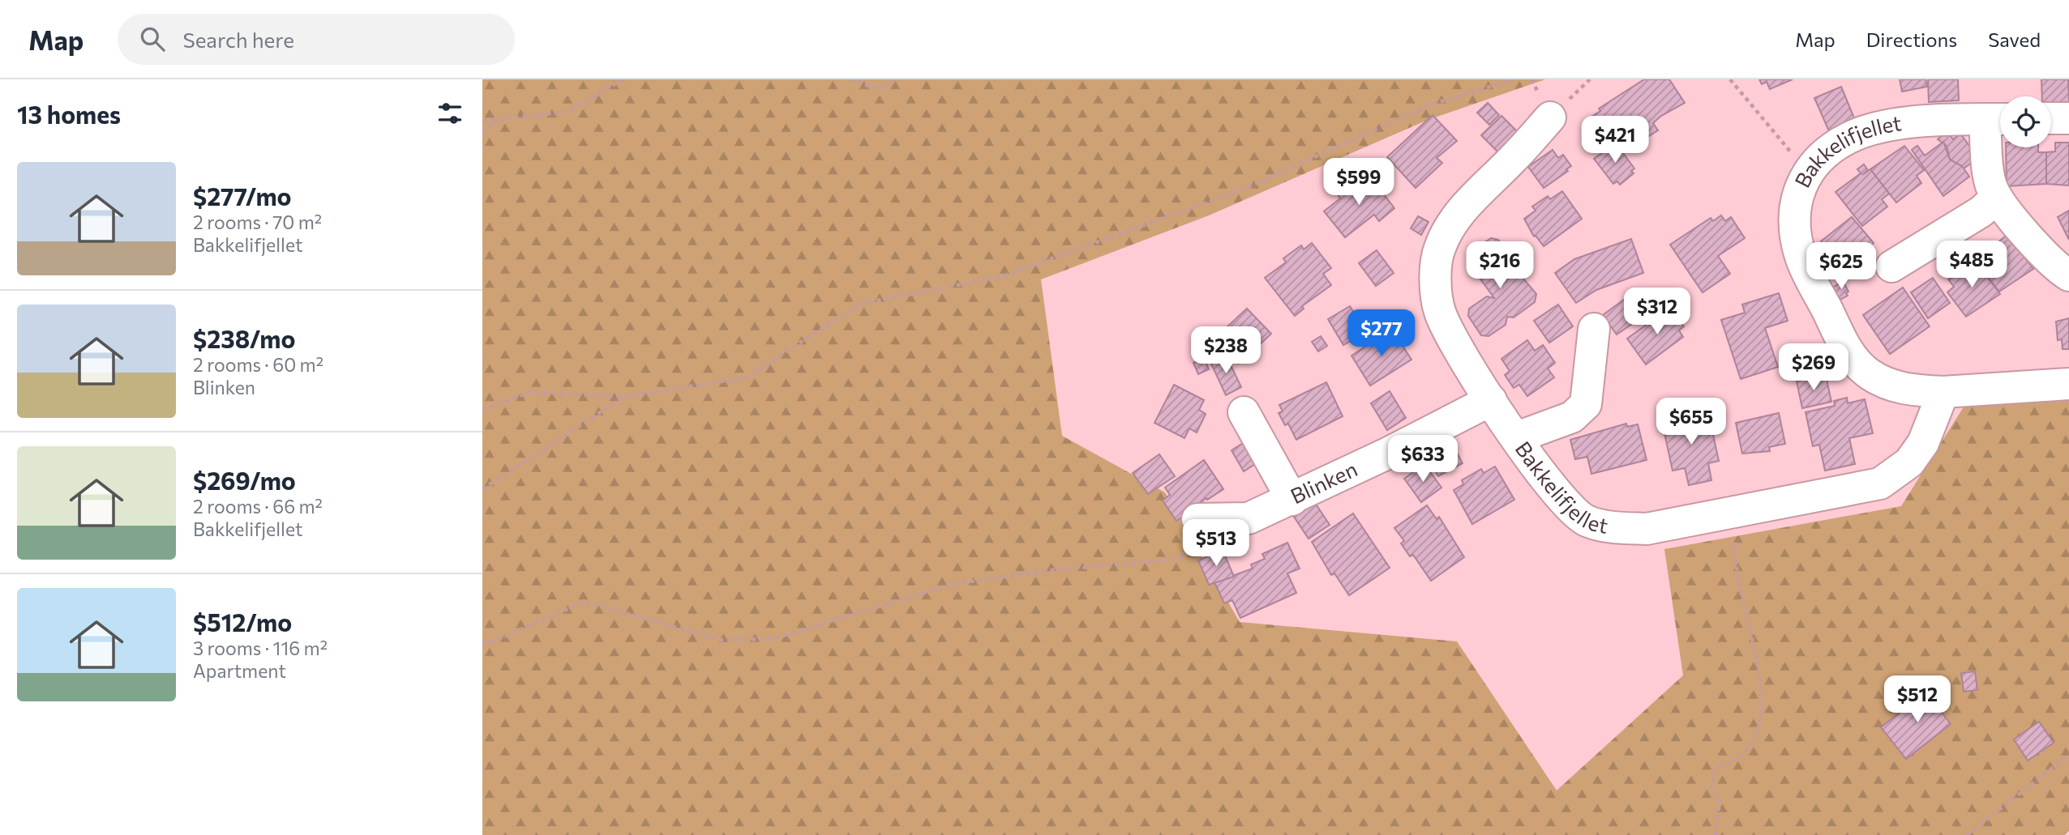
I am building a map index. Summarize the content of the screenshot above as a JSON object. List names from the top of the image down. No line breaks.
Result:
{"streets":{"street":["Bakkelifjellet","Blinken"]},"crossings":[["Bakkelifjellet","Blinken"]],"page":{"header":"Map","search":"Search here","nav":["Map","Directions","Saved"],"heading":"13 homes","price":["$421","$599","$485","$216","$625","$312","$277","$238","$269","$655","$633","$513","$512"],"list":[{"name":"$277/mo","note":"2 rooms · 70 m² · Bakkelifjellet"},{"name":"$238/mo","note":"2 rooms · 60 m² · Blinken"},{"name":"$269/mo","note":"2 rooms · 66 m² · Bakkelifjellet"},{"name":"$512/mo","note":"3 rooms · 116 m² · Apartment"}]}}
